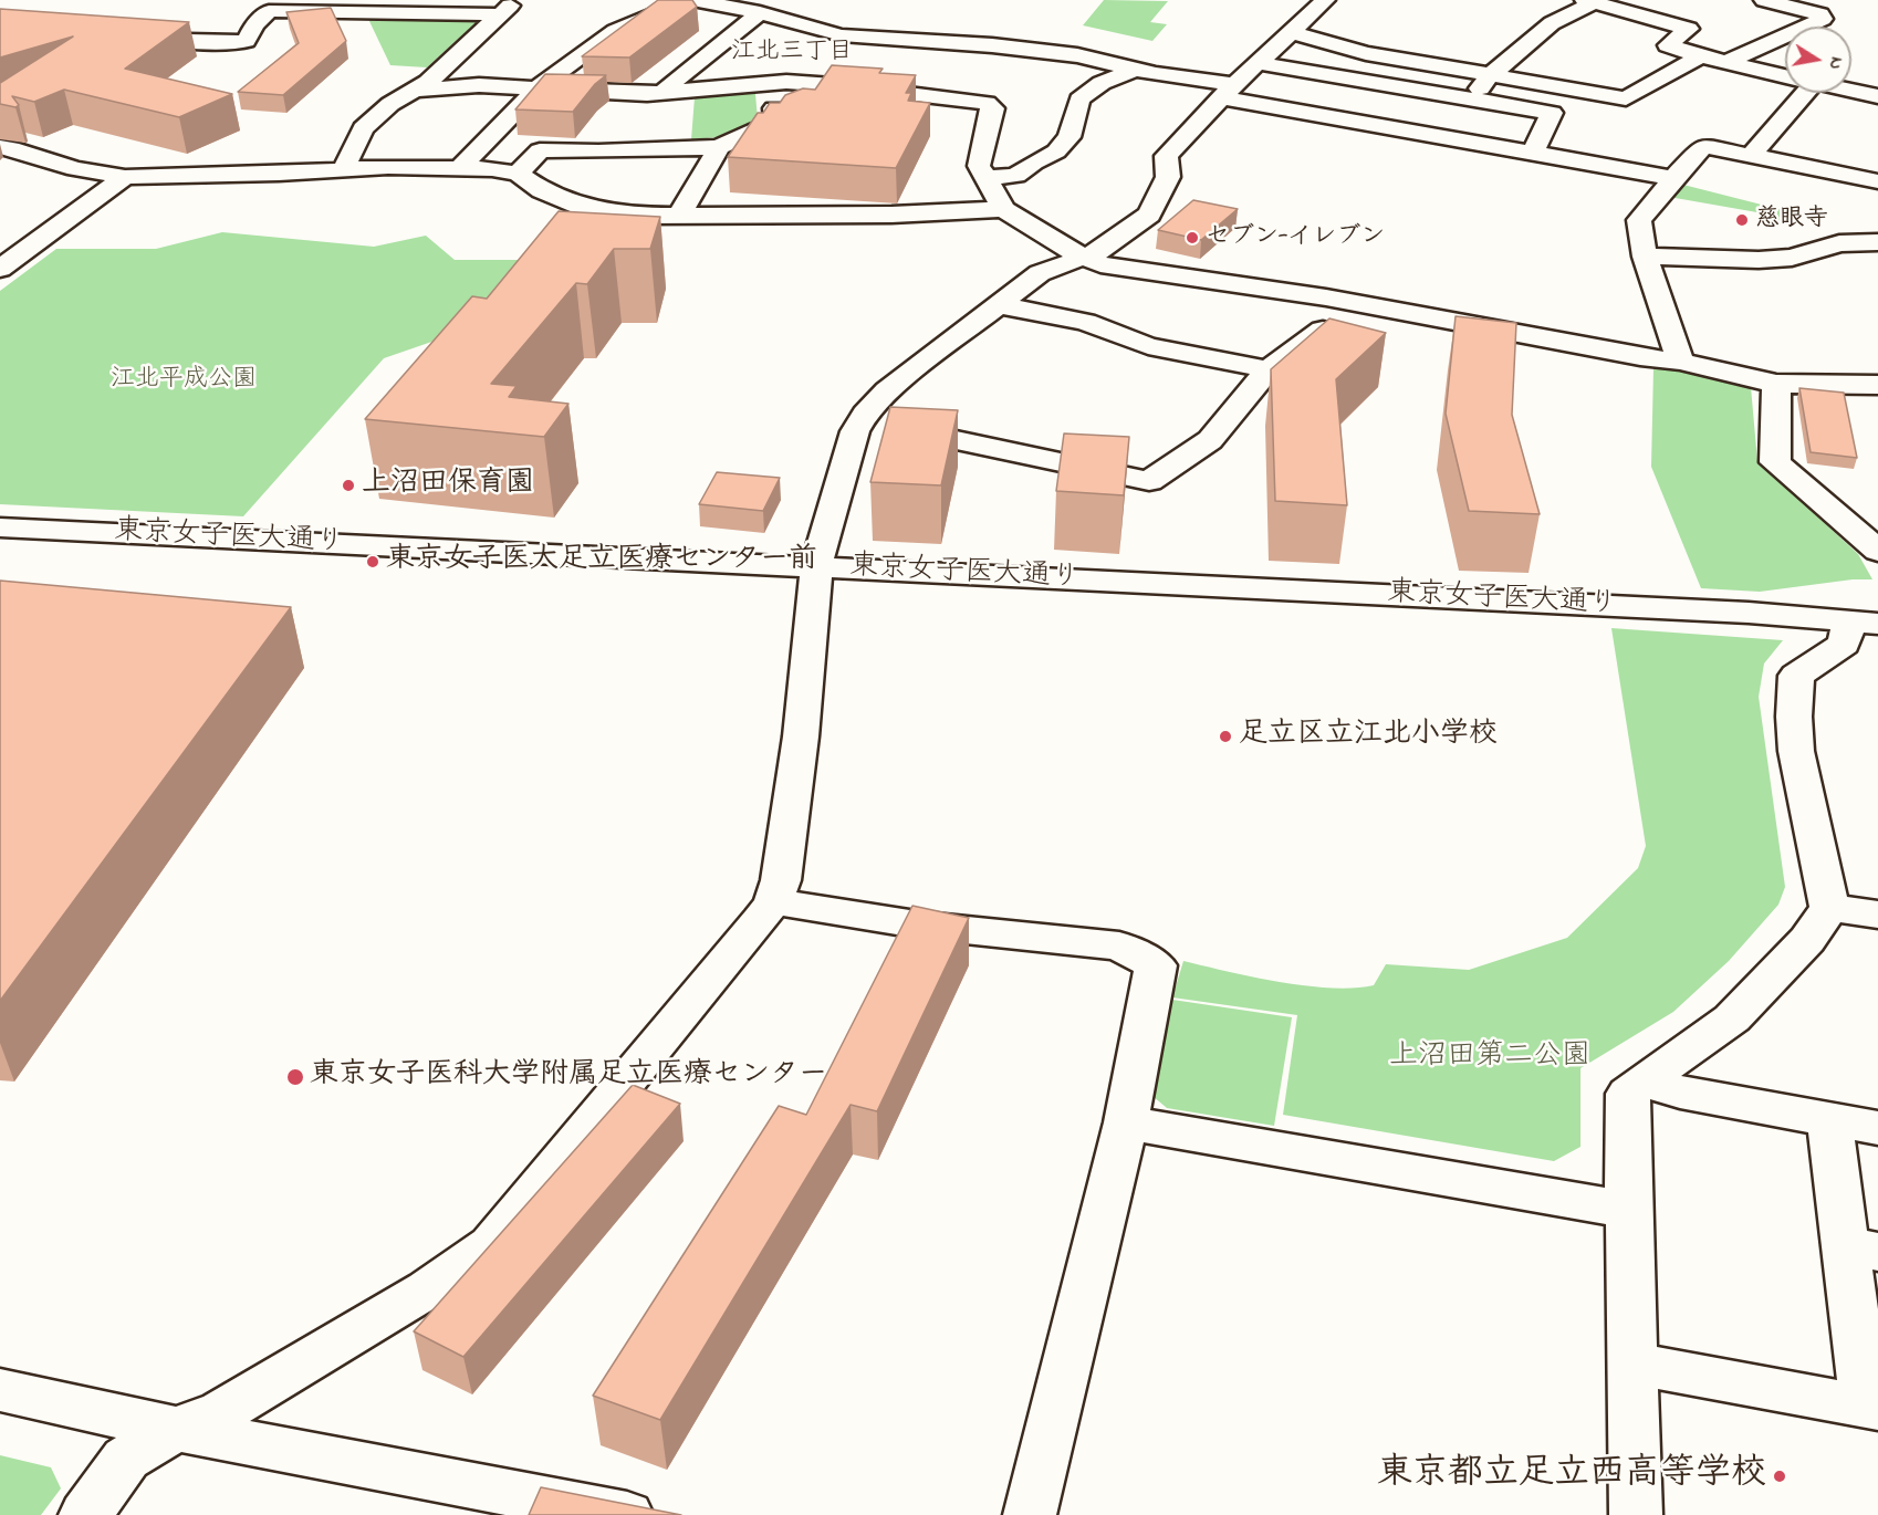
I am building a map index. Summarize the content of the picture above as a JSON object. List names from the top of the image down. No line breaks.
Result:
{"streets":{"street":["東京女子医大通り"]},"districts":["江北三丁目"],"parks":["江北平成公園","上沼田第二公園"],"places":["慈眼寺","セブン-イレブン","上沼田保育園","東京女子医大足立医療センター前","足立区立江北小学校","東京女子医科大学附属足立医療センター","東京都立足立西高等学校"],"north":"right"}
